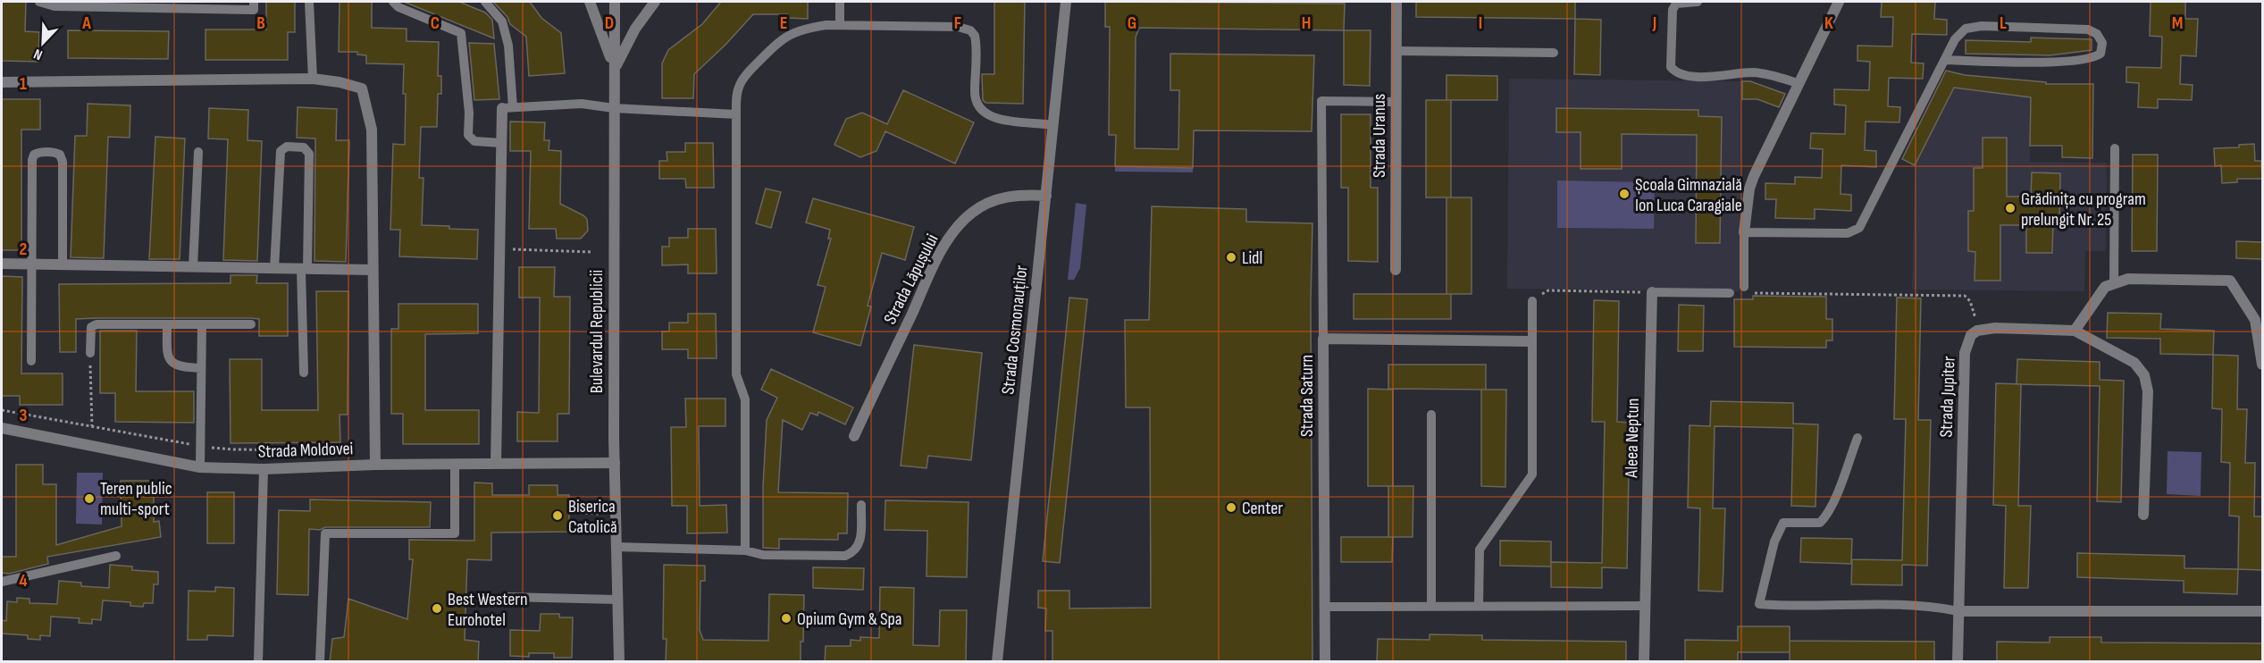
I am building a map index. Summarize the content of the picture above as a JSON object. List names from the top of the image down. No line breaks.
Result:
{"streets":{"street":["Strada Uranus","Strada Lăpușului","Strada Cosmonauților","Bulevardul Republicii","Strada Saturn","Strada Jupiter","Aleea Neptun","Strada Moldovei"]},"crossings":[["Strada Lăpușului","Strada Cosmonauților"],["Bulevardul Republicii","Strada Moldovei"]],"places":["Școala Gimnazială Ion Luca Caragiale","Grădinița cu program prelungit Nr. 25","Lidl","Teren public multi-sport","Center","Biserica Catolică","Best Western Eurohotel","Opium Gym & Spa"],"north":"bottom left","grid":{"columns":["A","B","C","D","E","F","G","H","I","J","K","L","M"],"rows":["1","2","3","4"]}}
